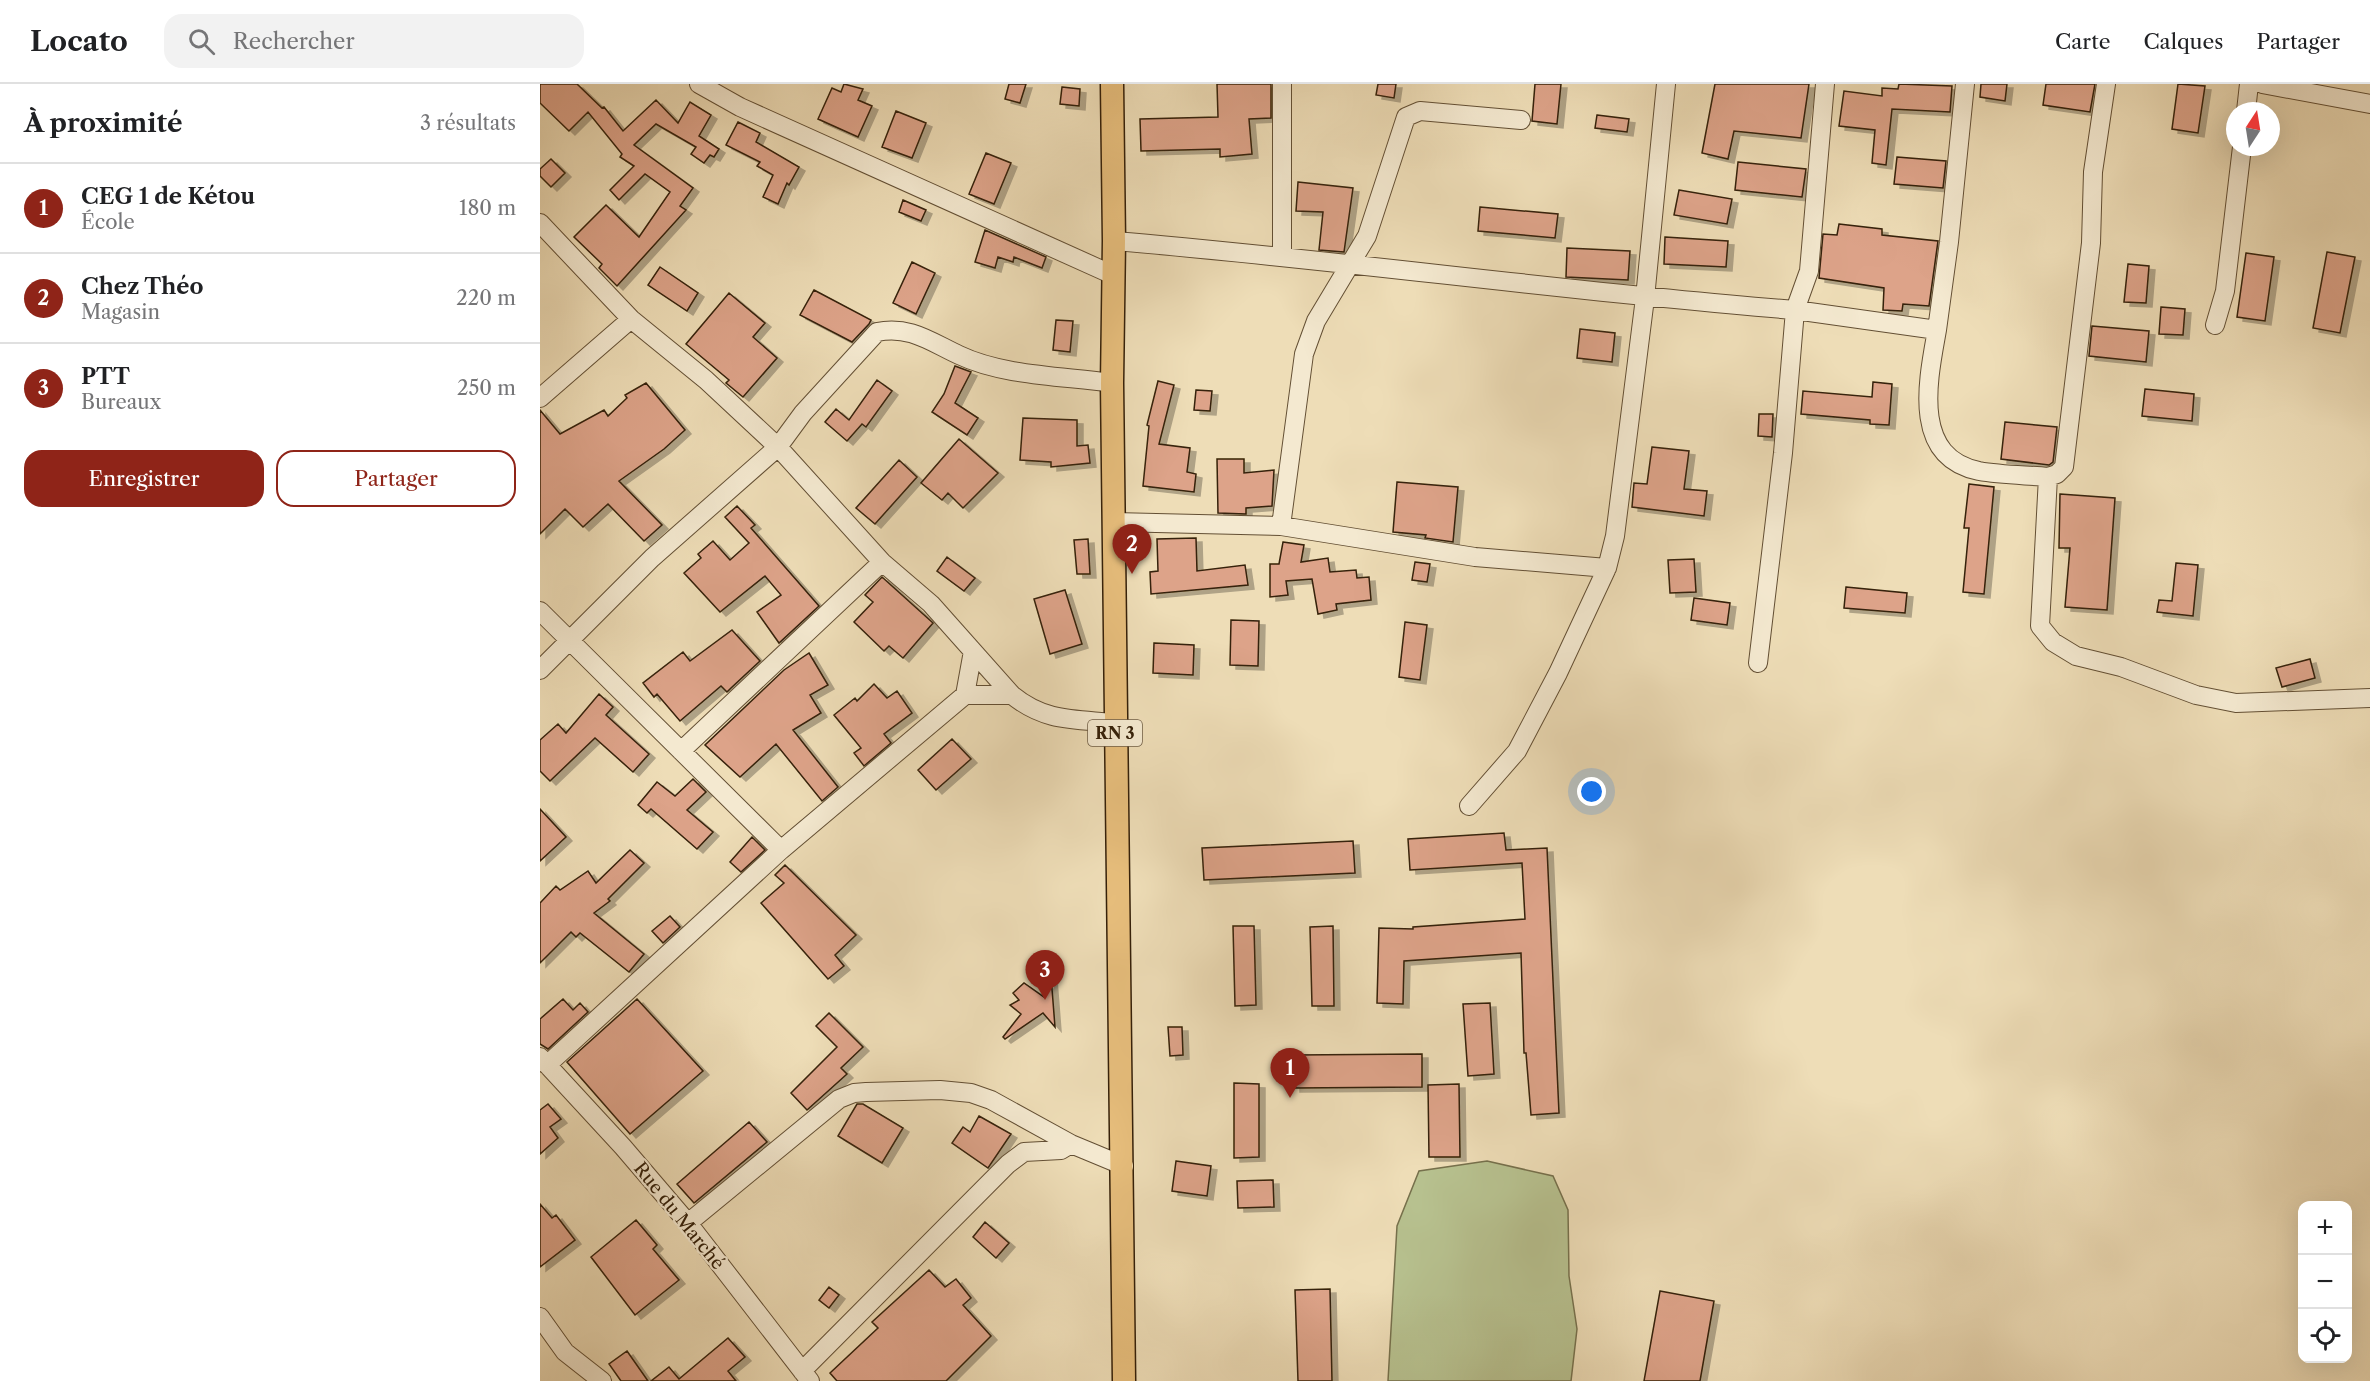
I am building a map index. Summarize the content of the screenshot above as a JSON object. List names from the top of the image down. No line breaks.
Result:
{"streets":{"main road":["RN 3"],"street":["Rue du Marché"]},"north":"top","page":{"header":"Locato","search":"Rechercher","nav":["Carte","Calques","Partager"],"heading":["À proximité","3 résultats"],"list":[{"mark":"1","name":"CEG 1 de Kétou","note":"École","value":"180 m"},{"mark":"2","name":"Chez Théo","note":"Magasin","value":"220 m"},{"mark":"3","name":"PTT","note":"Bureaux","value":"250 m"}],"buttons":["Enregistrer","Partager"],"pins":["2","3","1"],"map_buttons":["+","−"]}}
